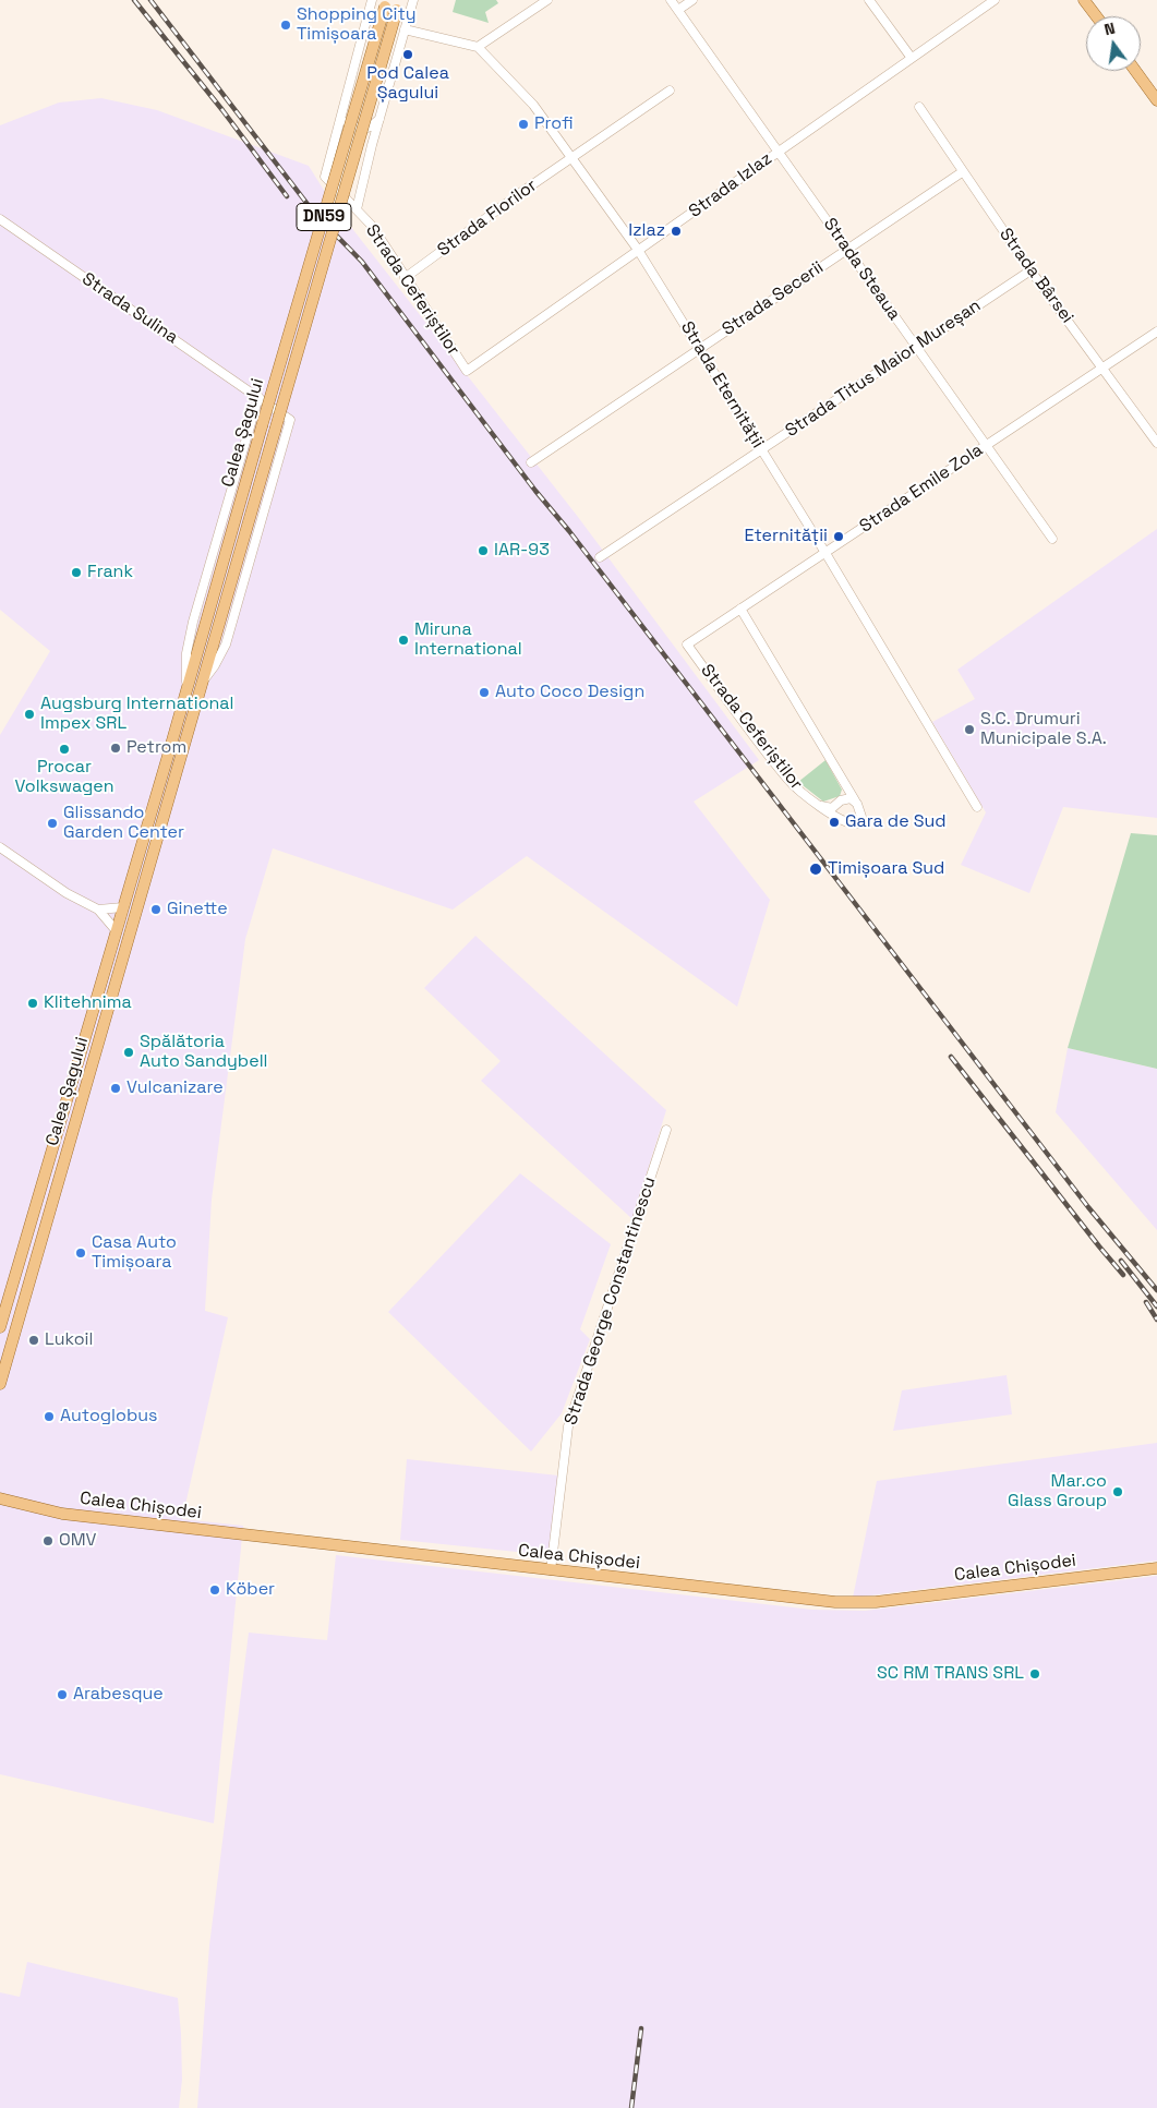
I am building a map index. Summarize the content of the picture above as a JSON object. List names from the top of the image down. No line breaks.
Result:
{"streets":{"main road":["DN59","Calea Șagului","Calea Chișodei"],"street":["Strada Izlaz","Strada Florilor","Strada Steaua","Strada Bârsei","Strada Ceferiștilor","Strada Secerii","Strada Sulina","Strada Titus Maior Mureșan","Strada Eternității","Strada Emile Zola","Strada George Constantinescu"]},"crossings":[["Strada Izlaz","Strada Steaua"],["Strada Izlaz","Strada Ceferiștilor"],["Strada Izlaz","Strada Eternității"],["Strada Florilor","Strada Ceferiștilor"],["Strada Florilor","Strada Eternității"],["Strada Steaua","Strada Secerii"],["Strada Steaua","Strada Titus Maior Mureșan"],["Strada Steaua","Strada Emile Zola"],["Strada Bârsei","Strada Secerii"],["Strada Bârsei","Strada Titus Maior Mureșan"],["Strada Bârsei","Strada Emile Zola"],["Strada Ceferiștilor","Strada Emile Zola"],["Strada Secerii","Strada Eternității"],["Strada Sulina","Calea Șagului"],["Strada Titus Maior Mureșan","Strada Eternității"],["Strada Eternității","Strada Emile Zola"],["Strada George Constantinescu","Calea Chișodei"]],"places":["Shopping City Timișoara","Pod Calea Șagului","Profi","Izlaz","Eternității","IAR-93","Frank","Miruna International","Auto Coco Design","Augsburg International Impex SRL","S.C. Drumuri Municipale S.A.","Petrom","Procar Volkswagen","Gara de Sud","Glissando Garden Center","Timișoara Sud","Ginette","Klitehnima","Spălătoria Auto Sandybell","Vulcanizare","Casa Auto Timișoara","Lukoil","Autoglobus","Mar.co Glass Group","OMV","Köber","SC RM TRANS SRL","Arabesque"],"north":"top"}
